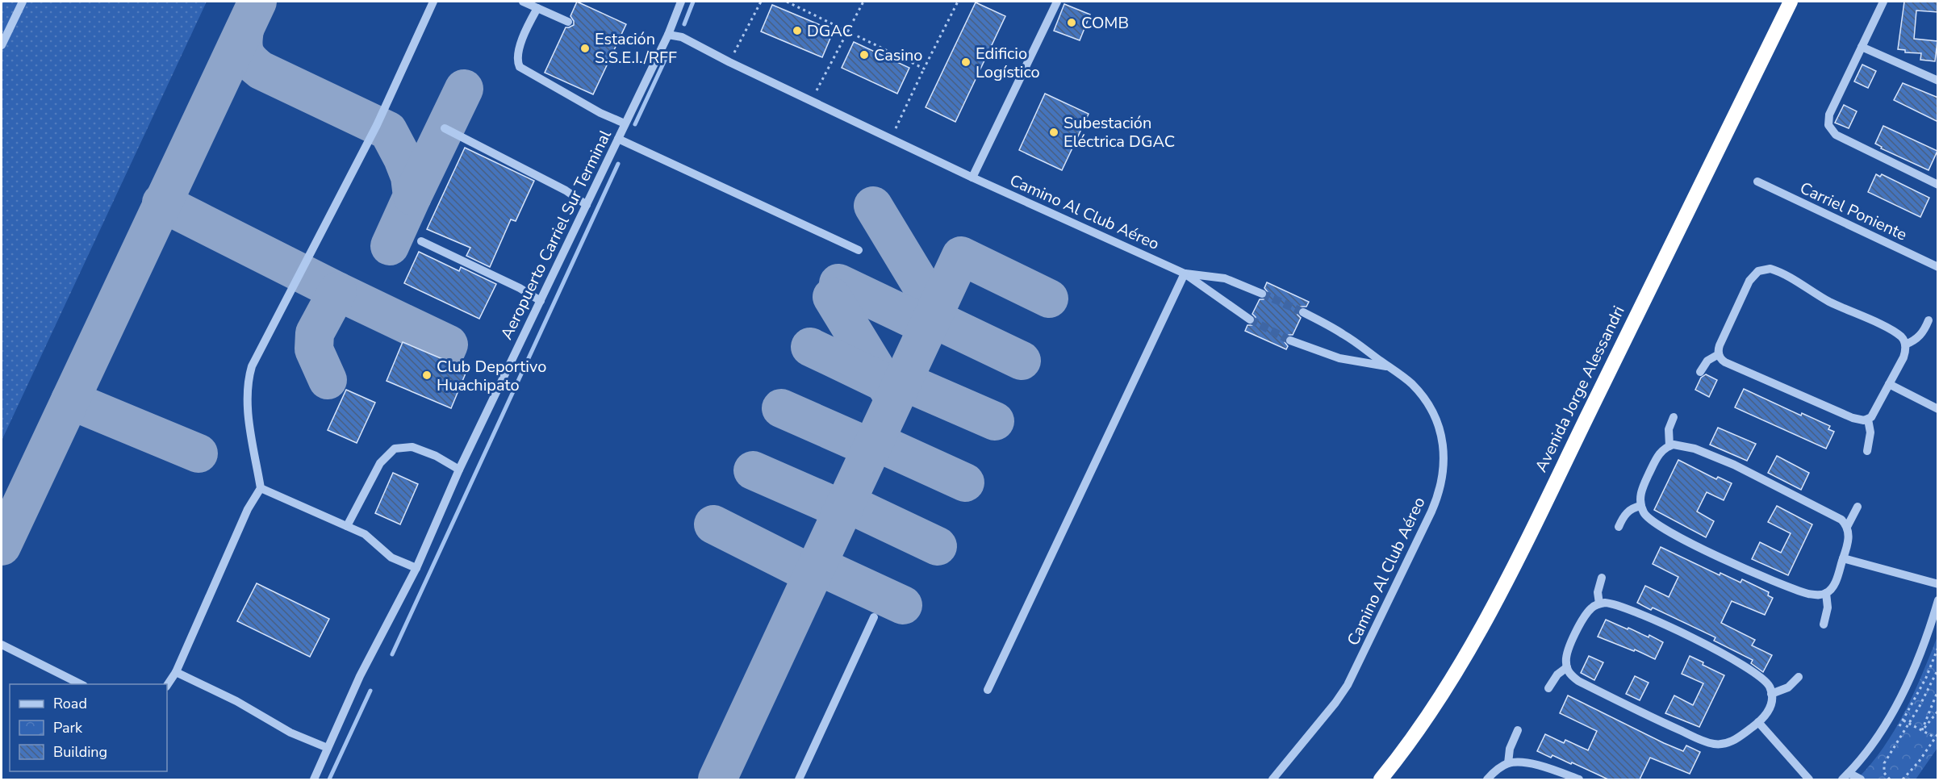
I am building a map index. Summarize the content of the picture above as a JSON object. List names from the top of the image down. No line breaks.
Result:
{"streets":{"highway":["Avenida Jorge Alessandri"],"street":["Carriel Poniente","Camino Al Club Aéreo","Aeropuerto Carriel Sur Terminal"]},"crossings":[["Camino Al Club Aéreo","Aeropuerto Carriel Sur Terminal"]],"places":["COMB","DGAC","Estación S.S.E.I./RFF","Casino","Edificio Logístico","Subestación Eléctrica DGAC","Club Deportivo Huachipato"],"legend":["Road","Park","Building"]}
